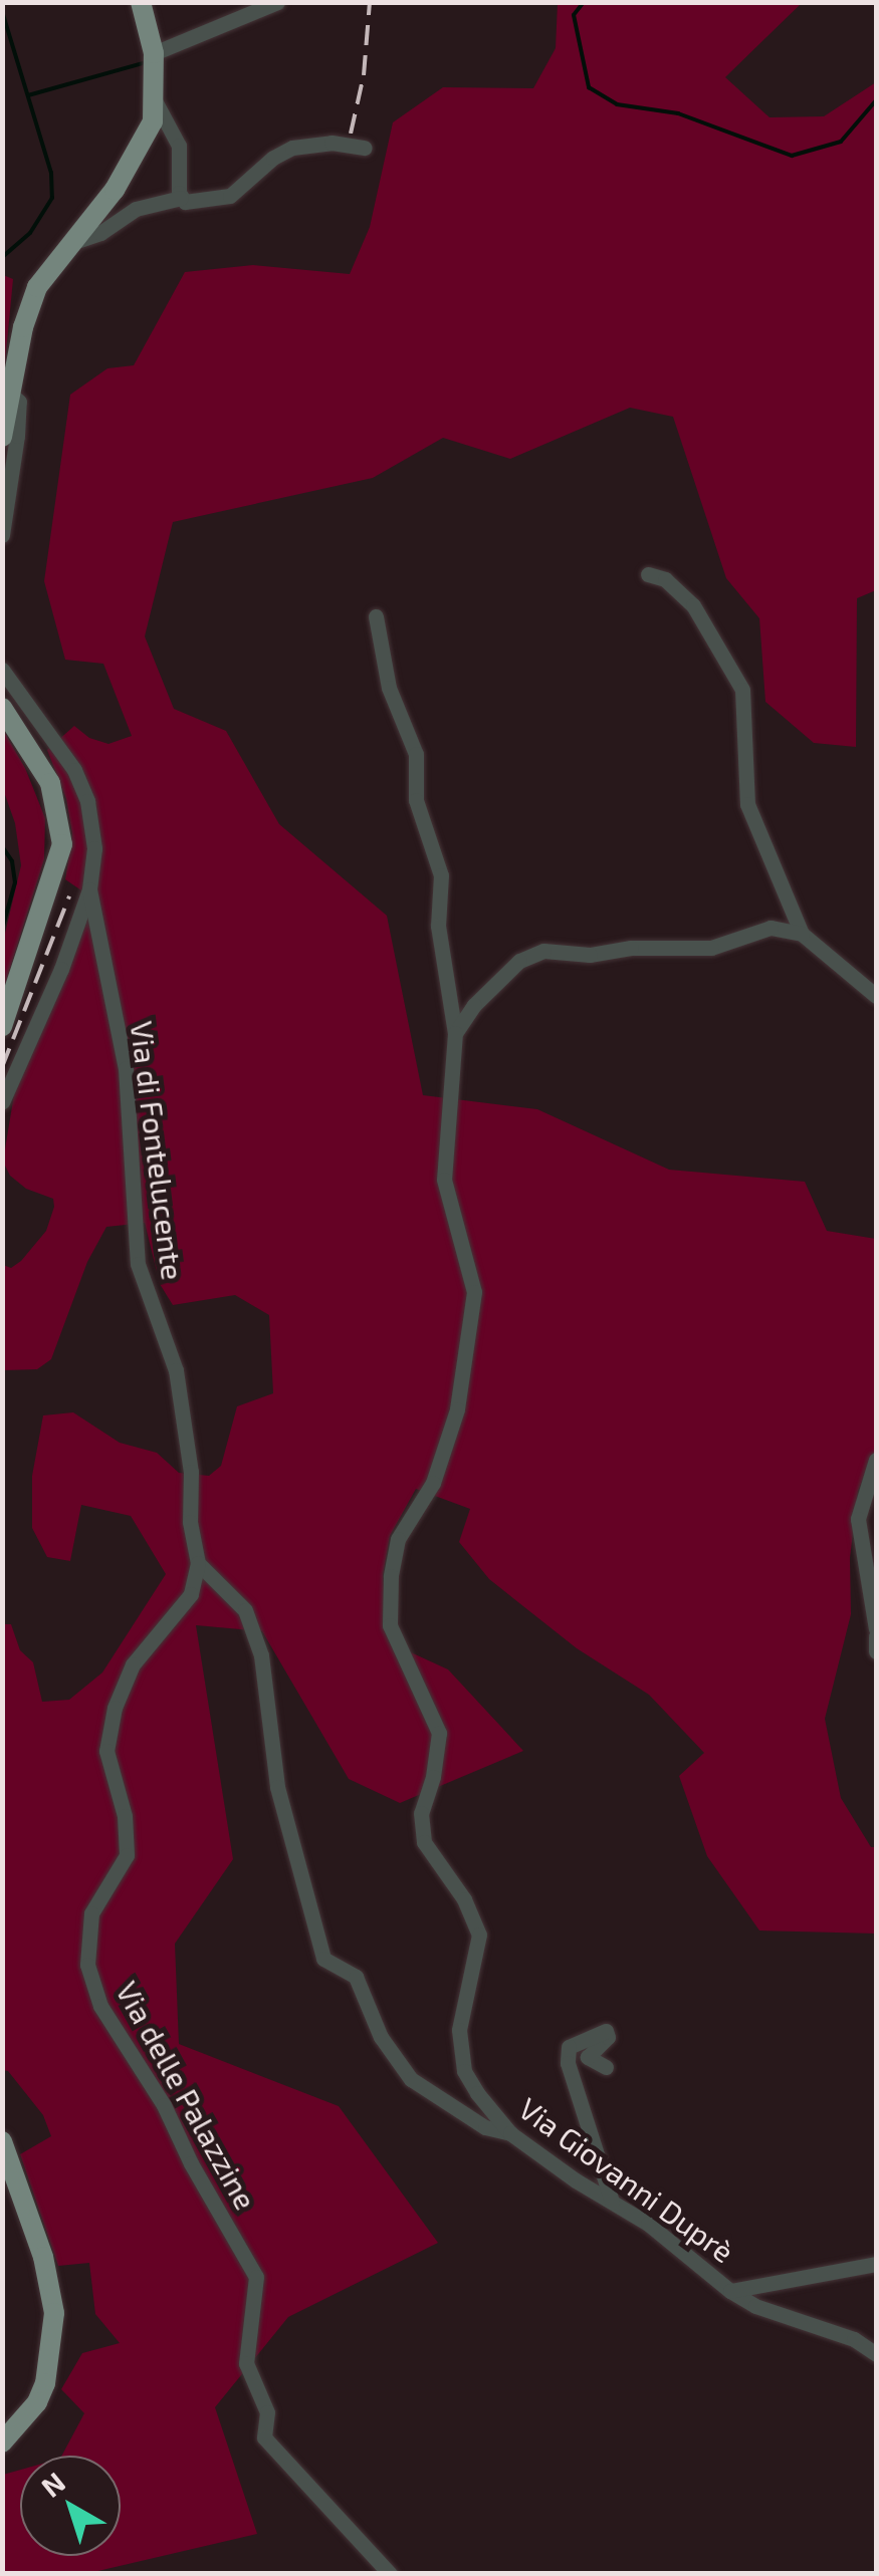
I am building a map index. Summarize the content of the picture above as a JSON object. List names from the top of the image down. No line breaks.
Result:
{"streets":{"street":["Via di Fontelucente","Via delle Palazzine","Via Giovanni Duprè"]},"crossings":[["Via di Fontelucente","Via delle Palazzine"]],"north":"top left"}
